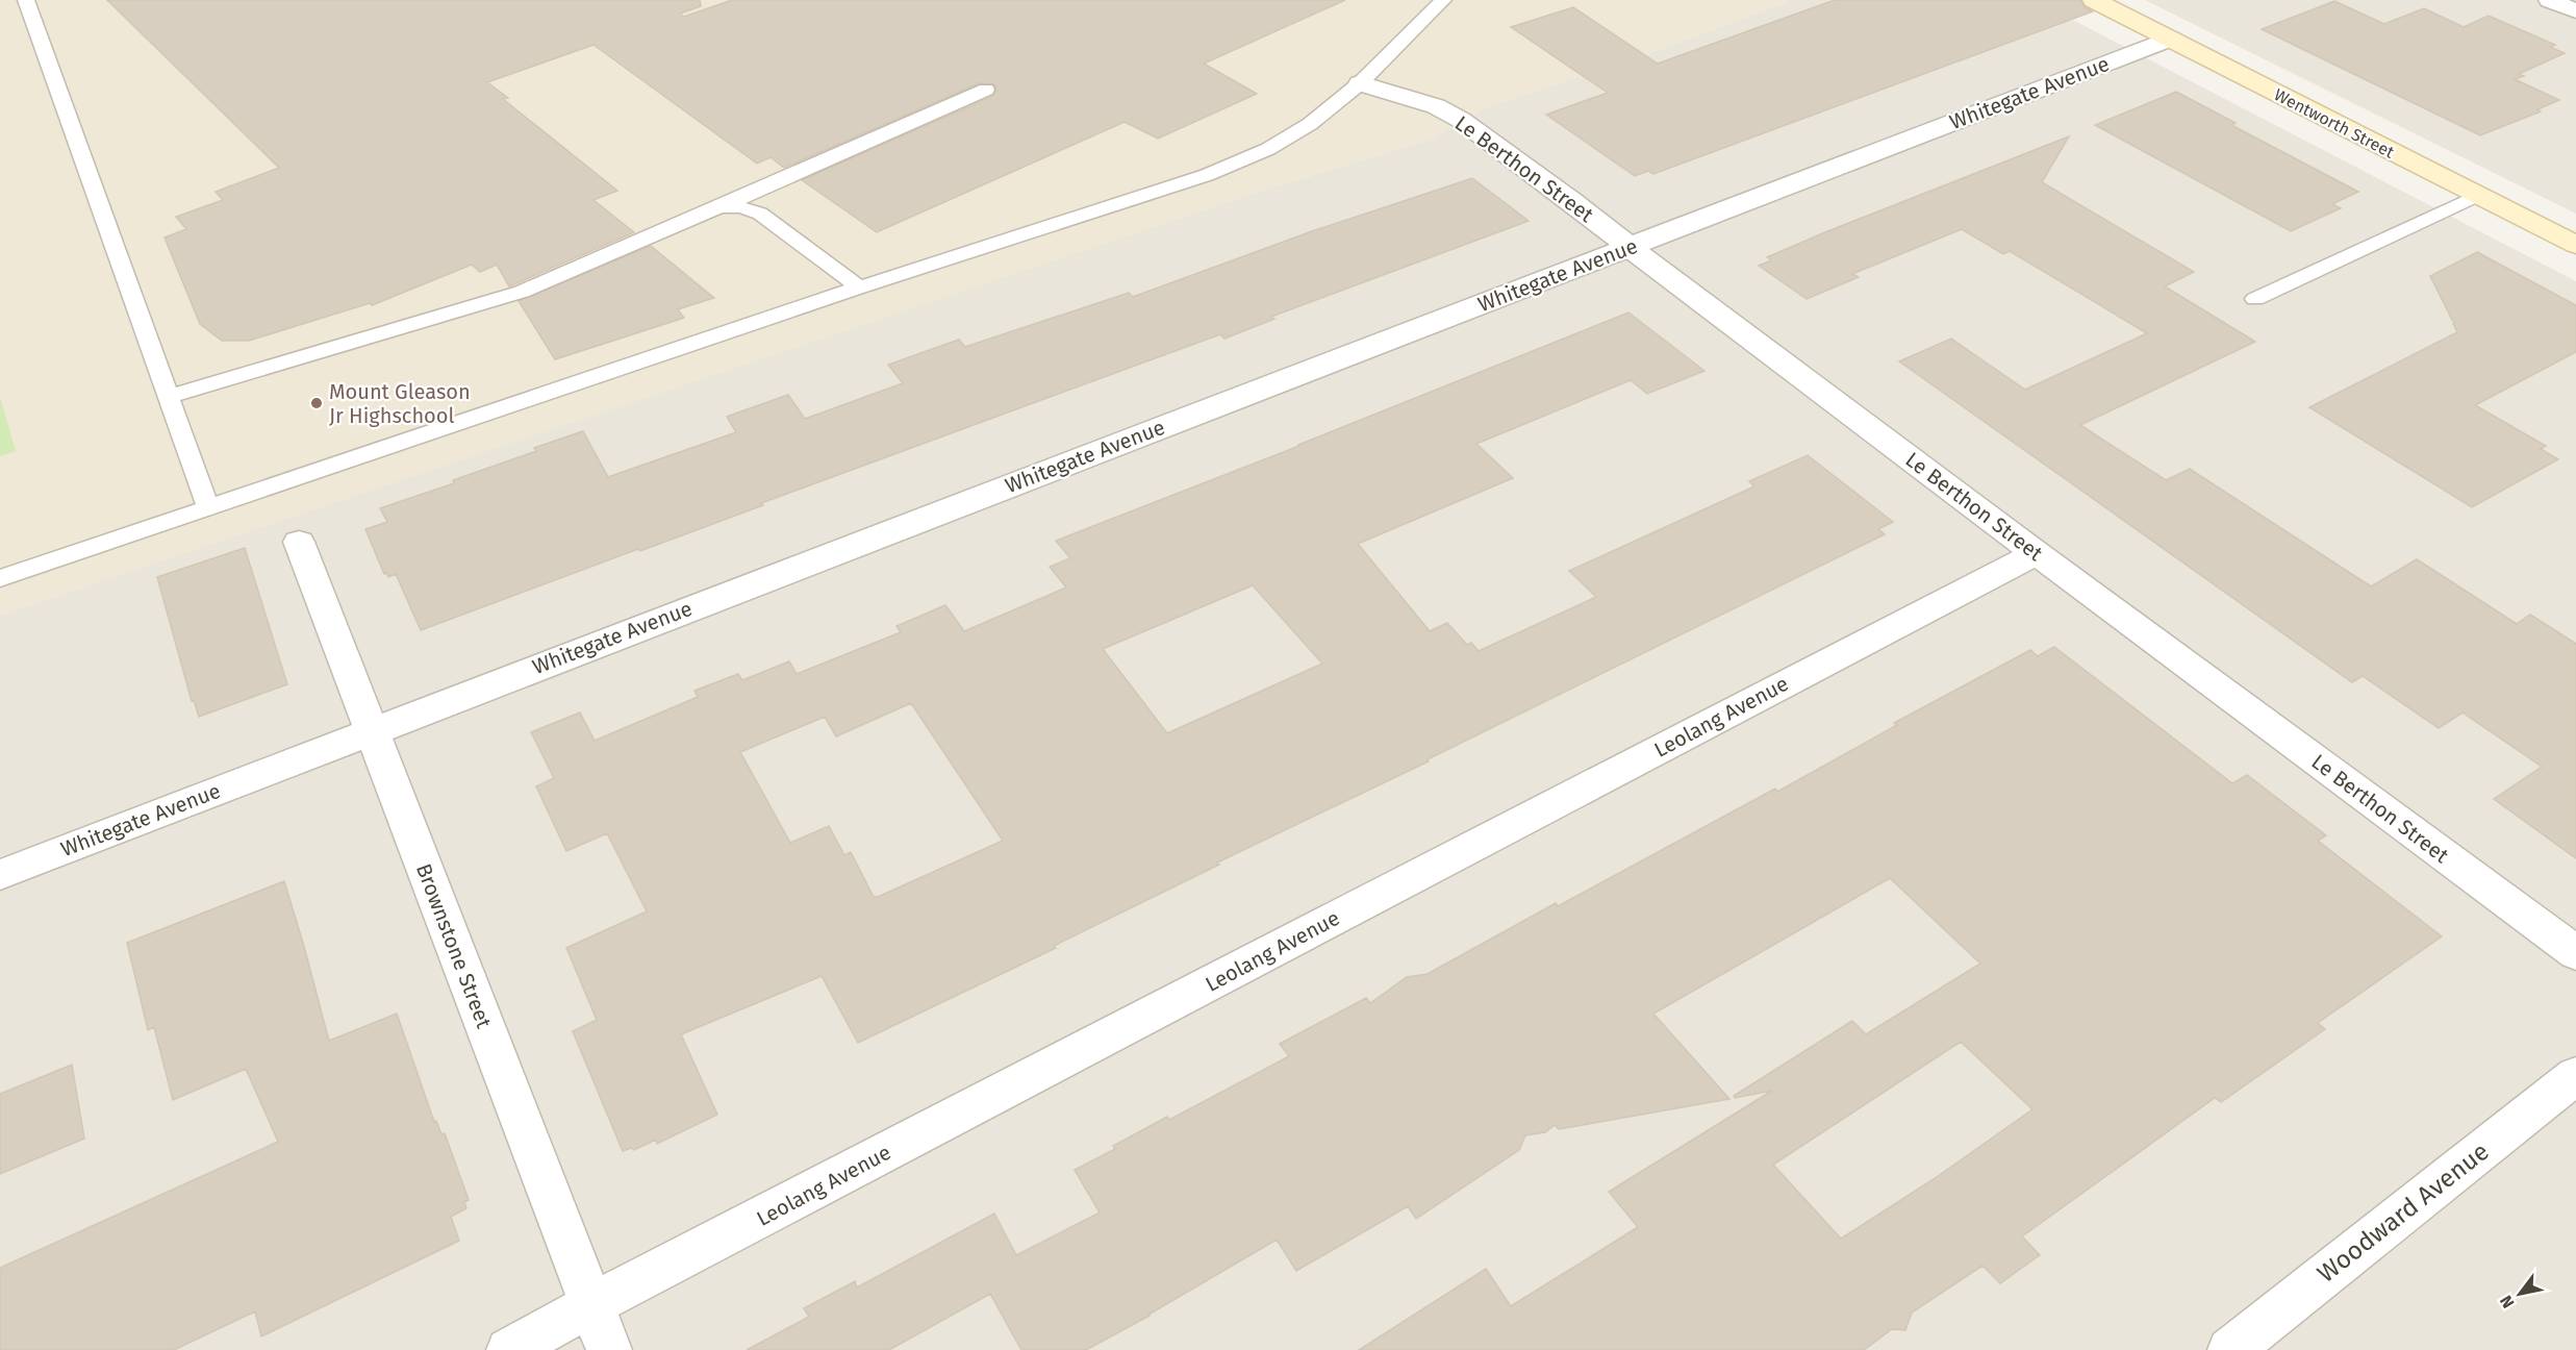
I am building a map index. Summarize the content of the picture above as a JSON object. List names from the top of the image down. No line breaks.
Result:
{"streets":{"street":["Whitegate Avenue","Wentworth Street","Le Berthon Street","Leolang Avenue","Brownstone Street","Woodward Avenue"]},"crossings":[["Whitegate Avenue","Wentworth Street"],["Whitegate Avenue","Le Berthon Street"],["Whitegate Avenue","Brownstone Street"],["Le Berthon Street","Leolang Avenue"],["Leolang Avenue","Brownstone Street"]],"places":["Mount Gleason Jr Highschool"],"north":"bottom left"}
